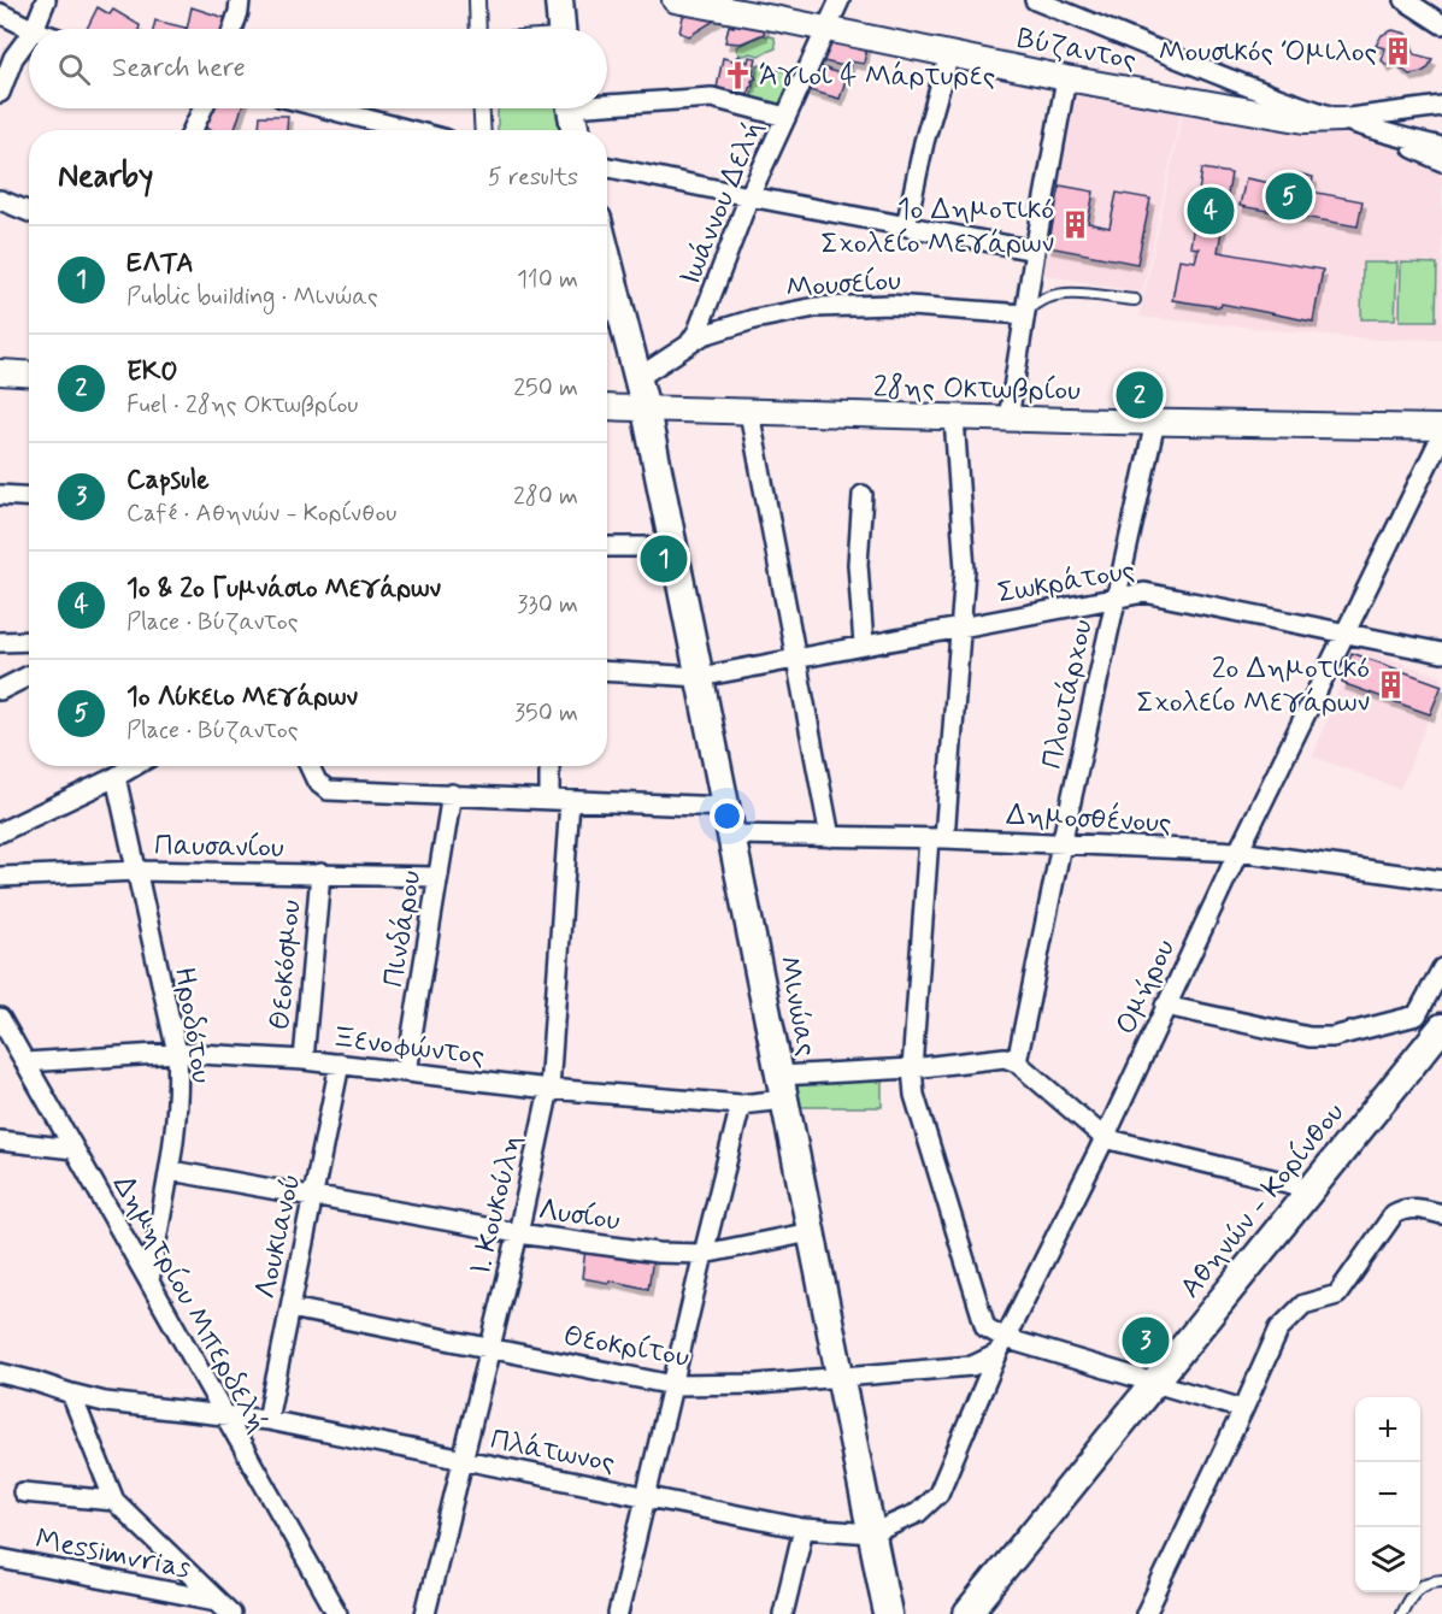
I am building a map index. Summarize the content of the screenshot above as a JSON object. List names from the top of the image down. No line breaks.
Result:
{"streets":{"main road":["Μινώας","Αθηνών - Κορίνθου"],"street":["Βύζαντος","Ιωάννου Δελή","Μουσείου","28ης Οκτωβρίου","Σωκράτους","Πλουτάρχου","Δημοσθένους","Παυσανίου","Πινδάρου","Θεοκόσμου","Ομήρου","Ηροδότου","Ξενοφώντος","Ι. Κουκούλη","Λυσίου","Λουκιανού","Δημητρίου Μπερδελή","Θεοκρίτου","Πλάτωνος","Messimvrias"]},"crossings":[["Βύζαντος","Ιωάννου Δελή"],["Ιωάννου Δελή","Μουσείου"],["Μουσείου","Μινώας"],["28ης Οκτωβρίου","Πλουτάρχου"],["28ης Οκτωβρίου","Μινώας"],["Σωκράτους","Πλουτάρχου"],["Σωκράτους","Ομήρου"],["Σωκράτους","Μινώας"],["Πλουτάρχου","Δημοσθένους"],["Πλουτάρχου","Ξενοφώντος"],["Δημοσθένους","Ομήρου"],["Δημοσθένους","Μινώας"],["Παυσανίου","Πινδάρου"],["Παυσανίου","Θεοκόσμου"],["Παυσανίου","Ηροδότου"],["Πινδάρου","Ξενοφώντος"],["Θεοκόσμου","Ξενοφώντος"],["Ομήρου","Μινώας"],["Ομήρου","Θεοκρίτου"],["Ομήρου","Πλάτωνος"],["Μινώας","Ξενοφώντος"],["Μινώας","Λυσίου"],["Μινώας","Θεοκρίτου"],["Μινώας","Πλάτωνος"],["Ηροδότου","Ξενοφώντος"],["Ηροδότου","Λυσίου"],["Ηροδότου","Δημητρίου Μπερδελή"],["Ξενοφώντος","Ι. Κουκούλη"],["Ξενοφώντος","Λουκιανού"],["Ξενοφώντος","Δημητρίου Μπερδελή"],["Ι. Κουκούλη","Λυσίου"],["Ι. Κουκούλη","Θεοκρίτου"],["Ι. Κουκούλη","Πλάτωνος"],["Λυσίου","Λουκιανού"],["Λουκιανού","Θεοκρίτου"],["Λουκιανού","Πλάτωνος"],["Δημητρίου Μπερδελή","Πλάτωνος"]],"places":{"building":["Μουσικός Όμιλος","1ο Δημοτικό Σχολείο Μεγάρων","2ο Δημοτικό Σχολείο Μεγάρων"],"church":["Άγιοι 4 Μάρτυρες"]},"page":{"search":"Search here","heading":["Nearby","5 results"],"pins":["5","4","2","1","3"],"list":[{"mark":"1","name":"ΕΛΤΑ","note":"Public building · Μινώας","value":"110 m"},{"mark":"2","name":"EKO","note":"Fuel · 28ης Οκτωβρίου","value":"250 m"},{"mark":"3","name":"Capsule","note":"Café · Αθηνών - Κορίνθου","value":"280 m"},{"mark":"4","name":"1ο & 2ο Γυμνάσιο Μεγάρων","note":"Place · Βύζαντος","value":"330 m"},{"mark":"5","name":"1ο Λύκειο Μεγάρων","note":"Place · Βύζαντος","value":"350 m"}],"map_buttons":["+","−"]}}
